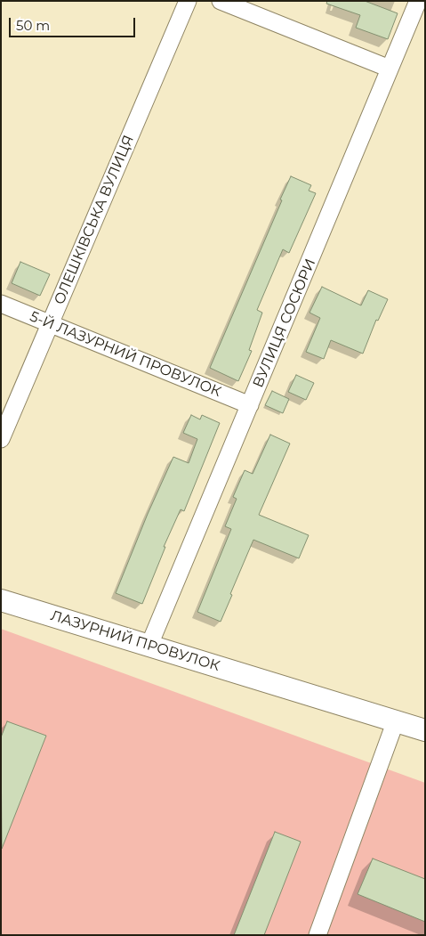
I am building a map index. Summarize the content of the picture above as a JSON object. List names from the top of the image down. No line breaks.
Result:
{"streets":{"street":["ОЛЕШКІВСЬКА ВУЛИЦЯ","ВУЛИЦЯ СОСЮРИ","5-Й ЛАЗУРНИЙ ПРОВУЛОК","ЛАЗУРНИЙ ПРОВУЛОК"]},"crossings":[["ОЛЕШКІВСЬКА ВУЛИЦЯ","5-Й ЛАЗУРНИЙ ПРОВУЛОК"],["ВУЛИЦЯ СОСЮРИ","5-Й ЛАЗУРНИЙ ПРОВУЛОК"],["ВУЛИЦЯ СОСЮРИ","ЛАЗУРНИЙ ПРОВУЛОК"]],"scale_bar":"50 m"}
